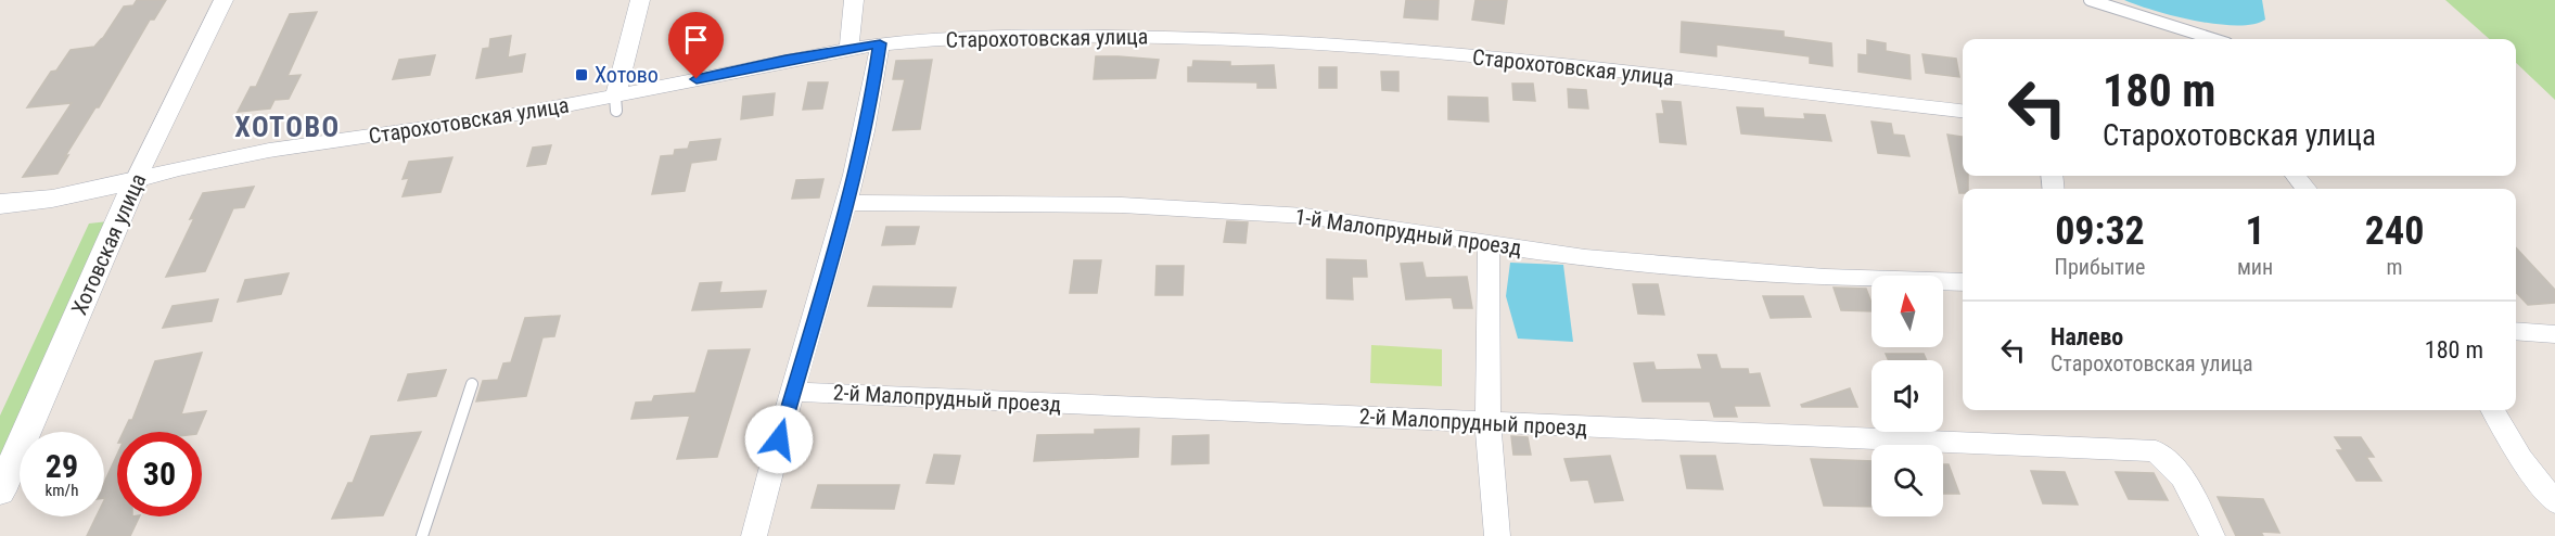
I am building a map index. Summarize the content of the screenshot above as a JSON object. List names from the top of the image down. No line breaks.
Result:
{"streets":{"street":["Старохотовская улица","1-й Малопрудный проезд","Хотовская улица","2-й Малопрудный проезд"]},"crossings":[["Старохотовская улица","Хотовская улица"]],"districts":["ХОТОВО"],"places":{"transit":["Хотово"]},"north":"top","page":{"turn":["180 m","Старохотовская улица"],"eta":["09:32","Прибытие","1","мин","240","m"],"list":[{"name":"Налево","note":"Старохотовская улица","value":"180 m"}],"speed":"29 km/h","limit":"30"}}
